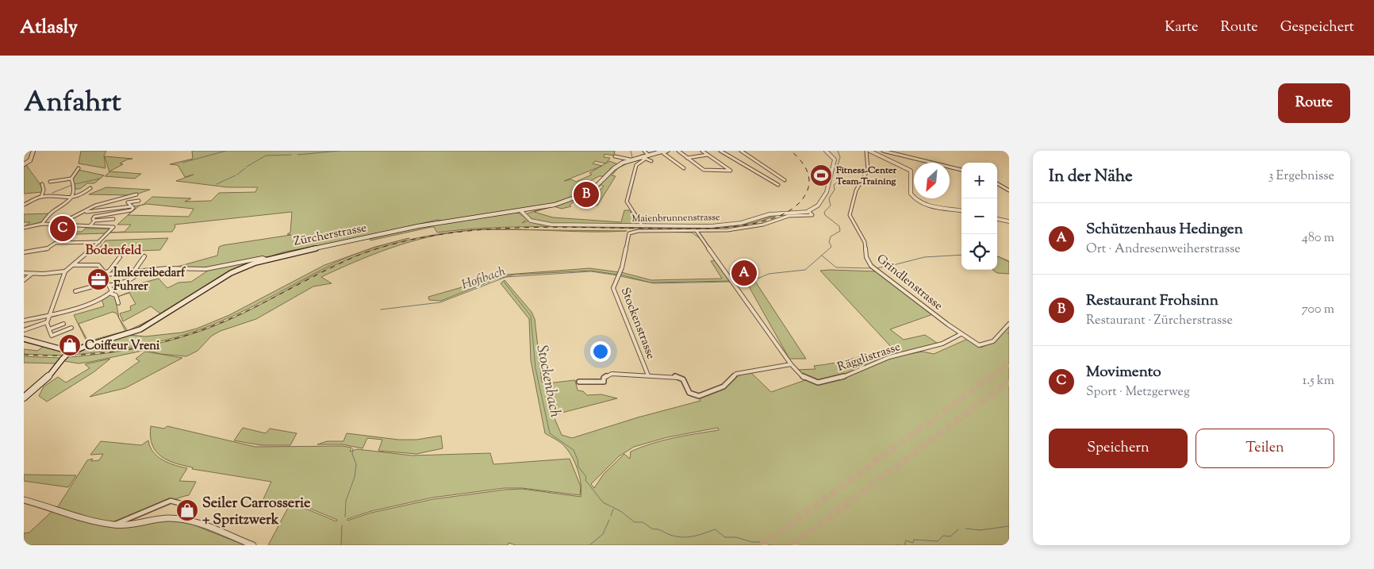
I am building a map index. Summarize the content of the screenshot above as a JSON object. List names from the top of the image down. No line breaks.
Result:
{"streets":{"main road":["Zürcherstrasse"],"street":["Maienbrunnenstrasse","Grindlenstrasse","Stockenstrasse","Rägglistrasse"]},"crossings":[["Maienbrunnenstrasse","Zürcherstrasse"],["Grindlenstrasse","Rägglistrasse"]],"districts":["Bodenfeld"],"water":["Hofibach","Stockenbach"],"places":{"sports":["Fitness-Center Team-Training"],"office":["Imkereibedarf Fuhrer"],"shop":["Coiffeur Vreni","Seiler Carrosserie + Spritzwerk"]},"north":"bottom left","page":{"header":"Atlasly","nav":["Karte","Route","Gespeichert"],"title":"Anfahrt","buttons":["Route",["Speichern","Teilen"]],"heading":["In der Nähe","3 Ergebnisse"],"map_buttons":["+","−"],"pins":["B","C","A"],"list":[{"mark":"A","name":"Schützenhaus Hedingen","note":"Ort · Andresenweiherstrasse","value":"480 m"},{"mark":"B","name":"Restaurant Frohsinn","note":"Restaurant · Zürcherstrasse","value":"700 m"},{"mark":"C","name":"Movimento","note":"Sport · Metzgerweg","value":"1.5 km"}]}}
